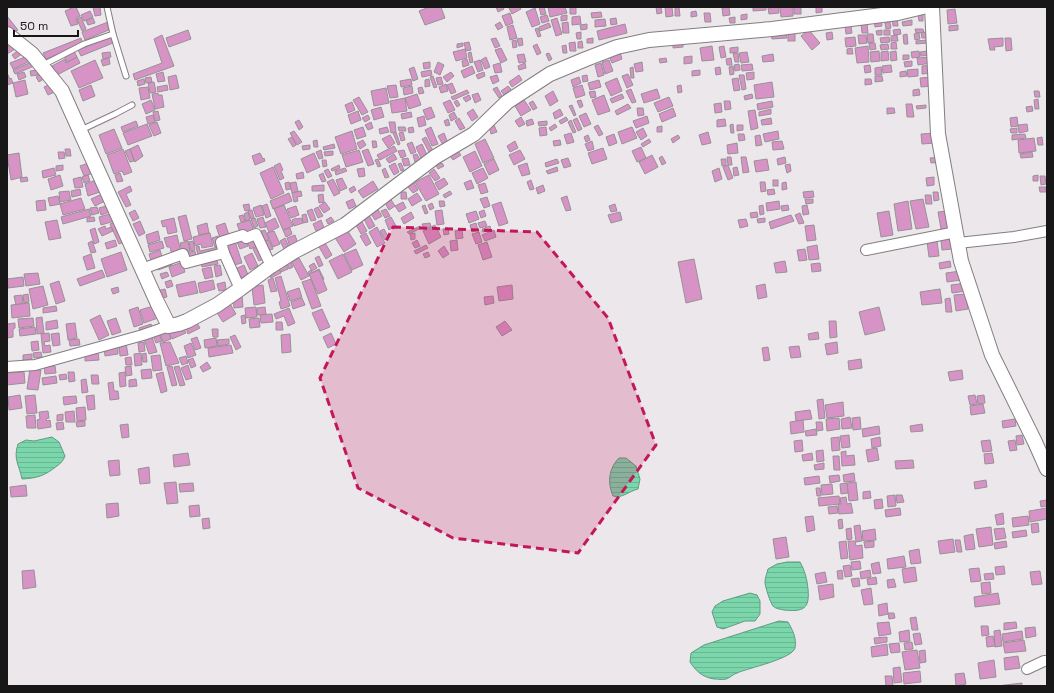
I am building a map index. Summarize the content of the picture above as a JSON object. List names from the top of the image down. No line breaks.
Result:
{"scale_bar":"50 m"}
